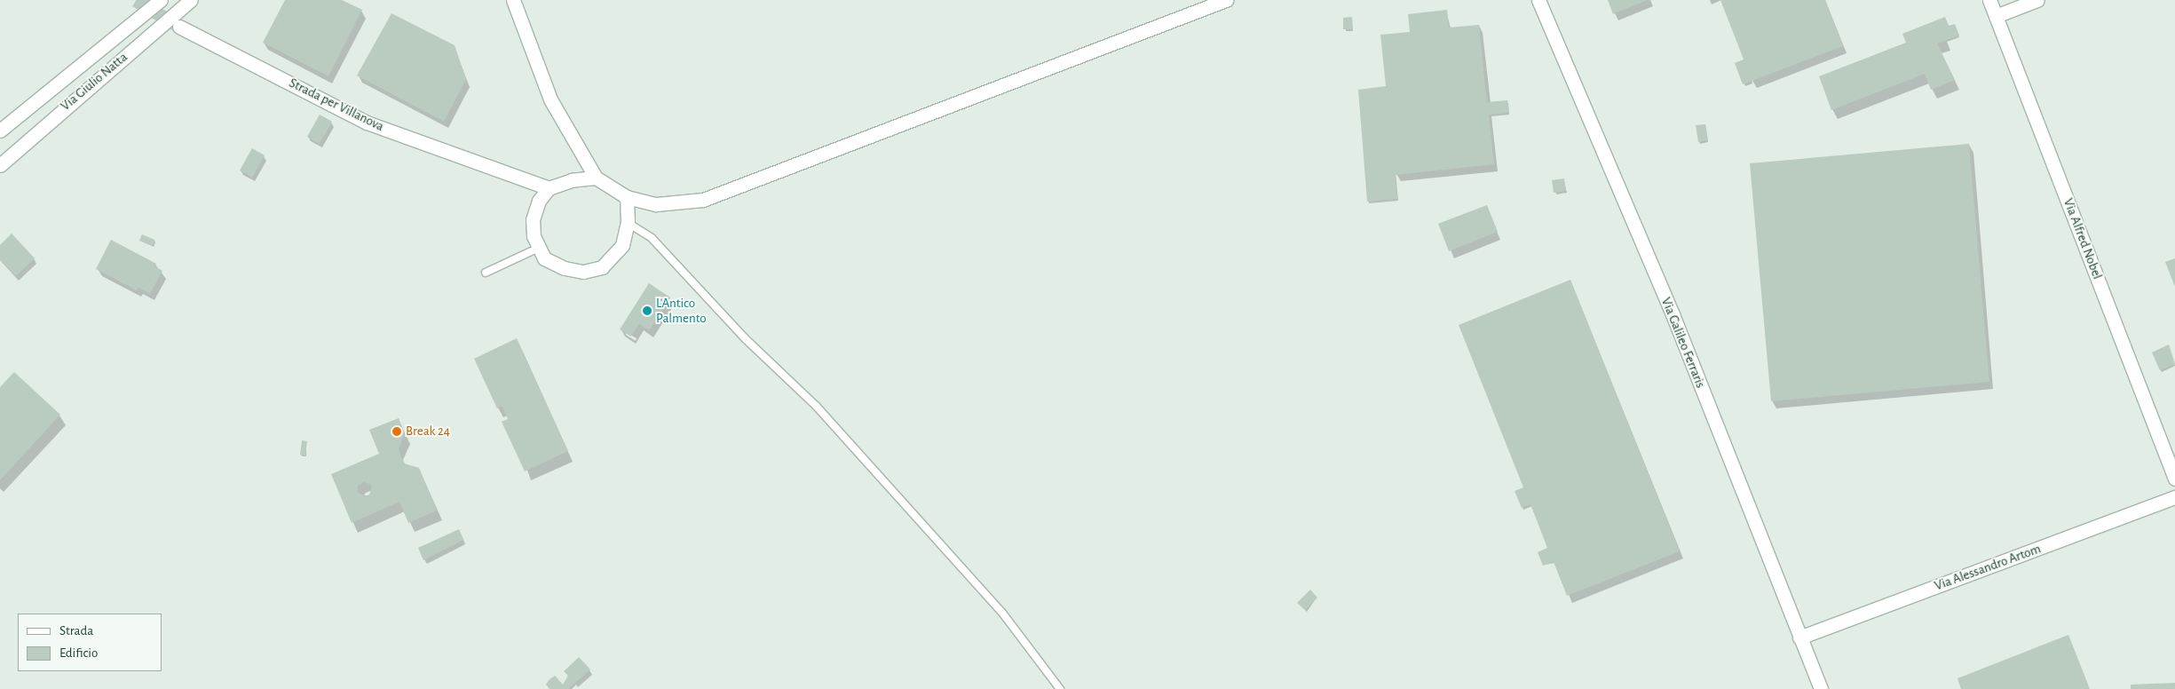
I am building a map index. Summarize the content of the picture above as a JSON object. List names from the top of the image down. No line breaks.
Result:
{"streets":{"street":["Via Giulio Natta","Strada per Villanova","Via Alfred Nobel","Via Galileo Ferraris","Via Alessandro Artom"]},"crossings":[["Via Galileo Ferraris","Via Alessandro Artom"]],"places":["L'Antico Palmento","Break 24"],"legend":["Strada","Edificio"]}
